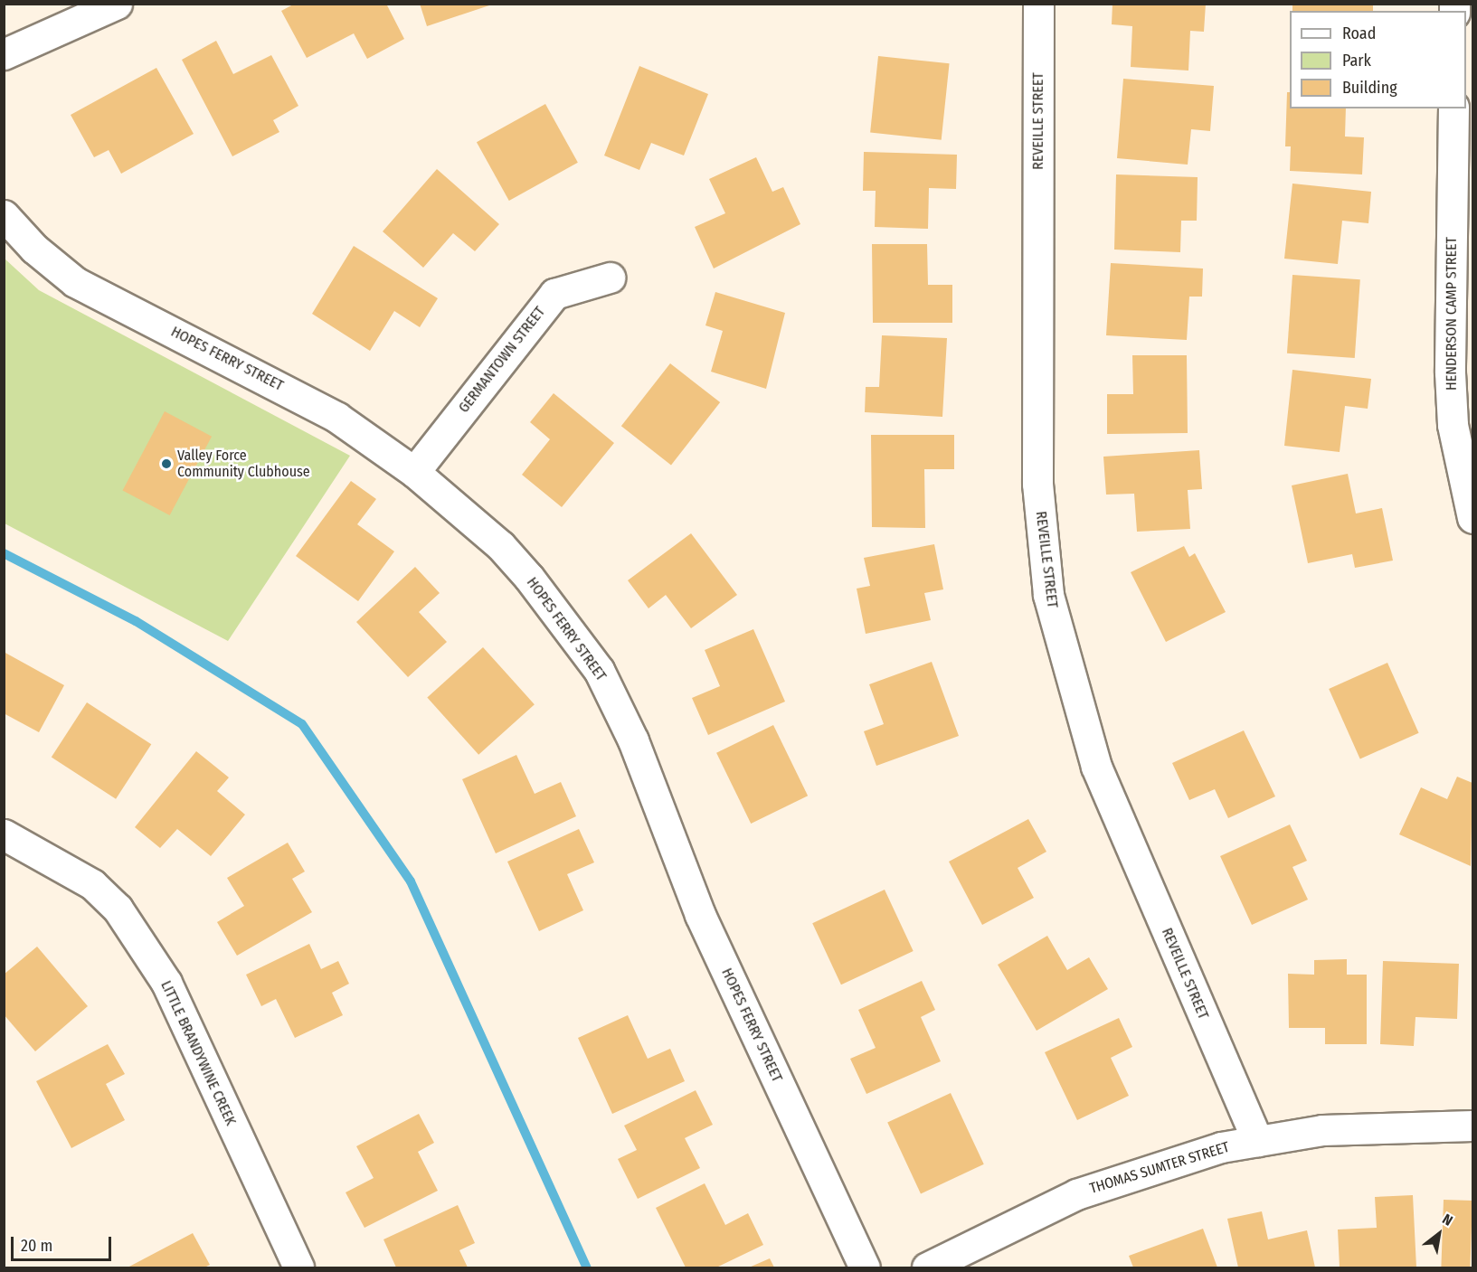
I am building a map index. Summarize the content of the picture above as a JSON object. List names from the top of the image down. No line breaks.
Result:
{"streets":{"street":["REVEILLE STREET","HENDERSON CAMP STREET","HOPES FERRY STREET","GERMANTOWN STREET","LITTLE BRANDYWINE CREEK","THOMAS SUMTER STREET"]},"crossings":[["REVEILLE STREET","THOMAS SUMTER STREET"],["HOPES FERRY STREET","GERMANTOWN STREET"]],"places":["Valley Force Community Clubhouse"],"legend":["Road","Park","Building"],"scale_bar":"20 m","north":"top right"}
